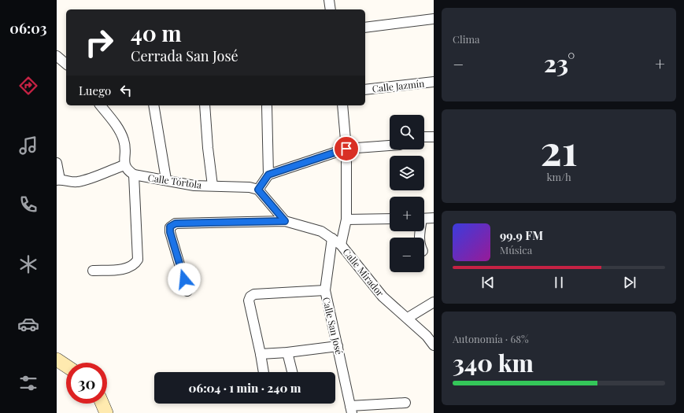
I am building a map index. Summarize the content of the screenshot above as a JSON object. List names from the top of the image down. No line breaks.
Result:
{"streets":{"street":["Calle Jazmín","Calle Tórtola","Calle Mirador","Calle San José"]},"page":{"tabs":"06:03","tile":["Clima",["21","km/h"],["Autonomía · 68%","340 km"]],"turn":["40 m","Cerrada San José"],"heat":["−","23°","+"],"then":"Luego","map_buttons":["+","−"],"song":["99.9 FM","Música"],"limit":"30","trip":"06:04 · 1 min · 240 m"}}
